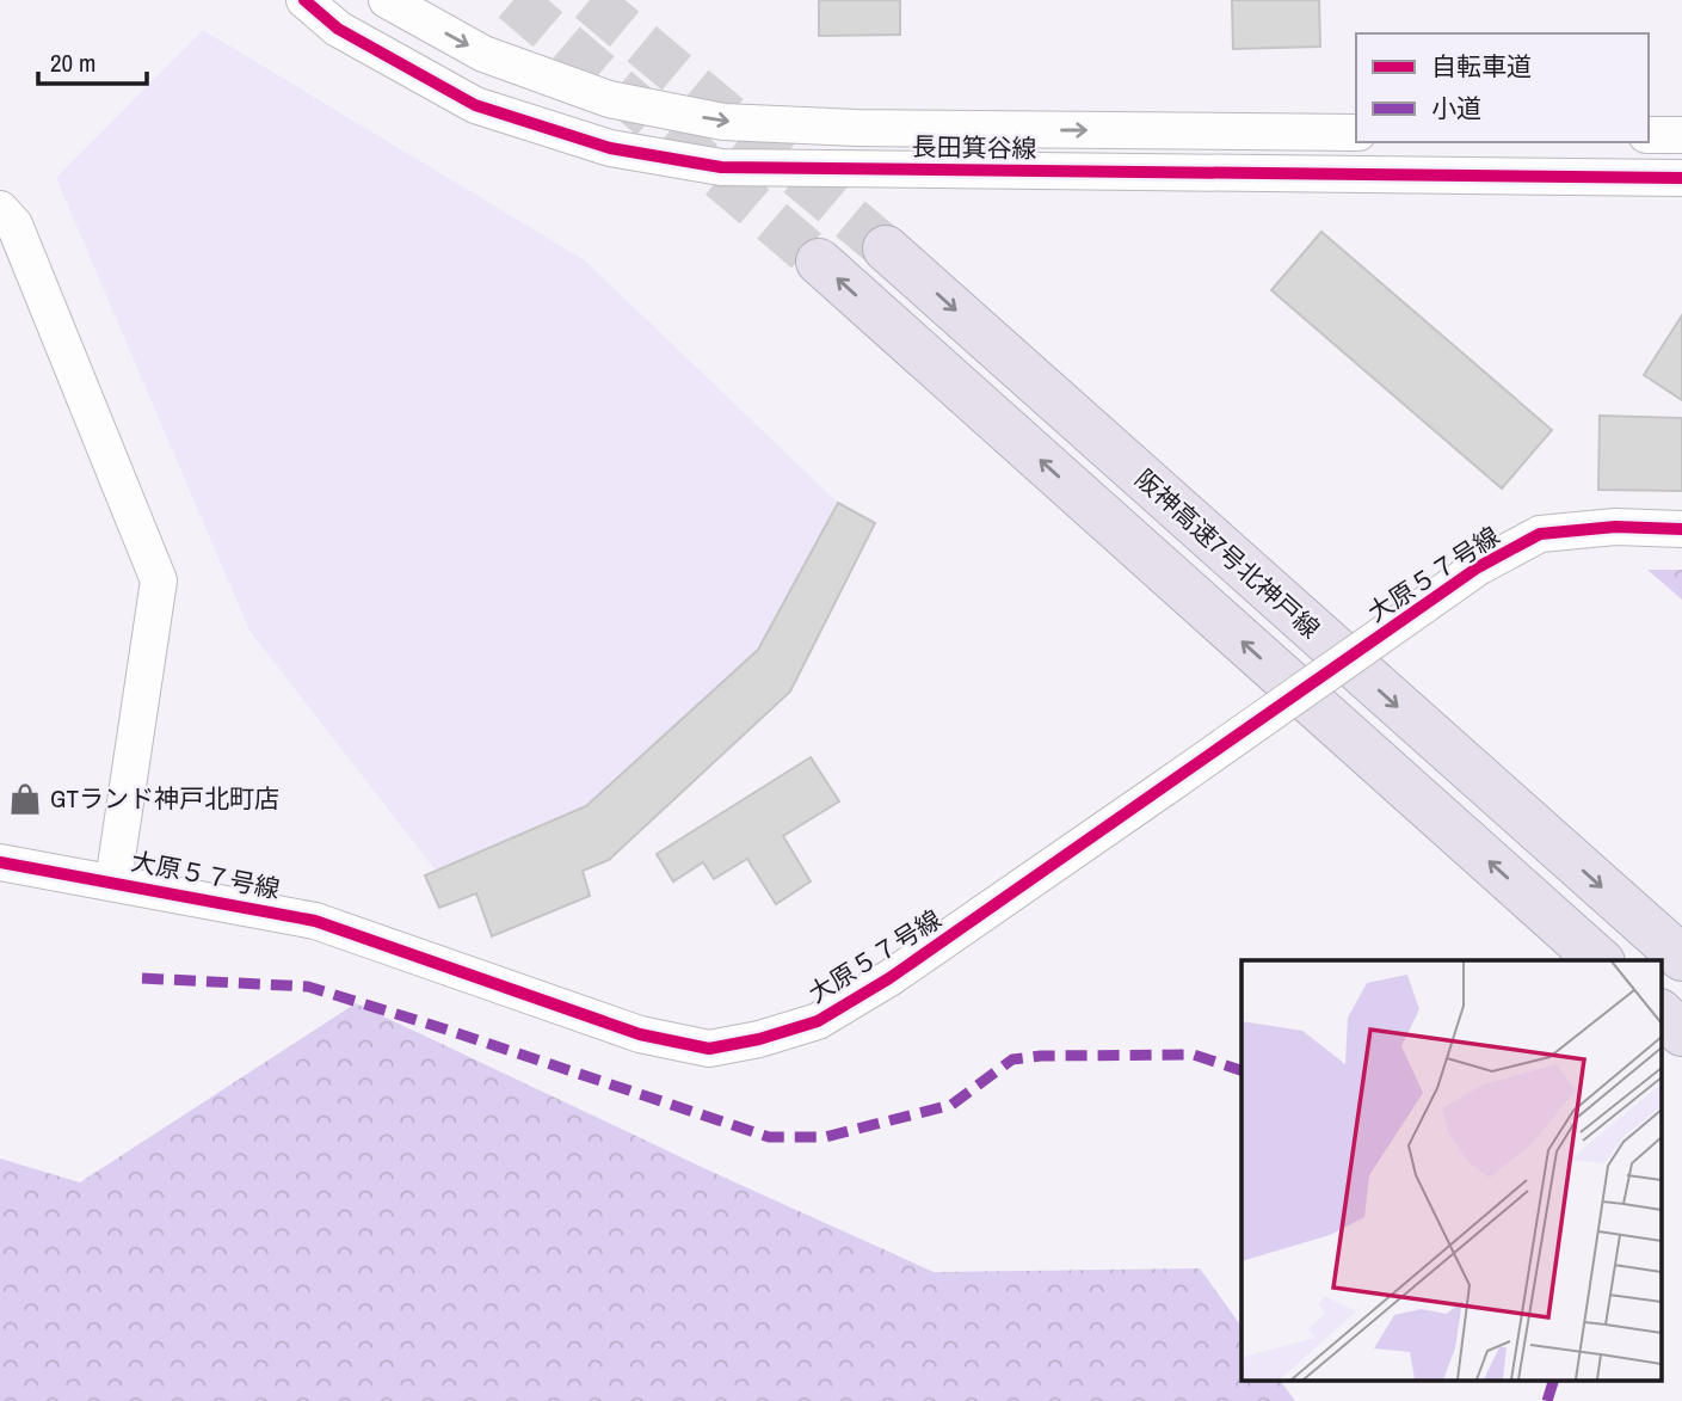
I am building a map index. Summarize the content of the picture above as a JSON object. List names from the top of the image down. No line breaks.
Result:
{"streets":{"highway":["阪神高速7号北神戸線"],"street":["長田箕谷線","大原５７号線"]},"places":{"shop":["GTランド神戸北町店"]},"legend":["自転車道","小道"],"scale_bar":"20 m"}
